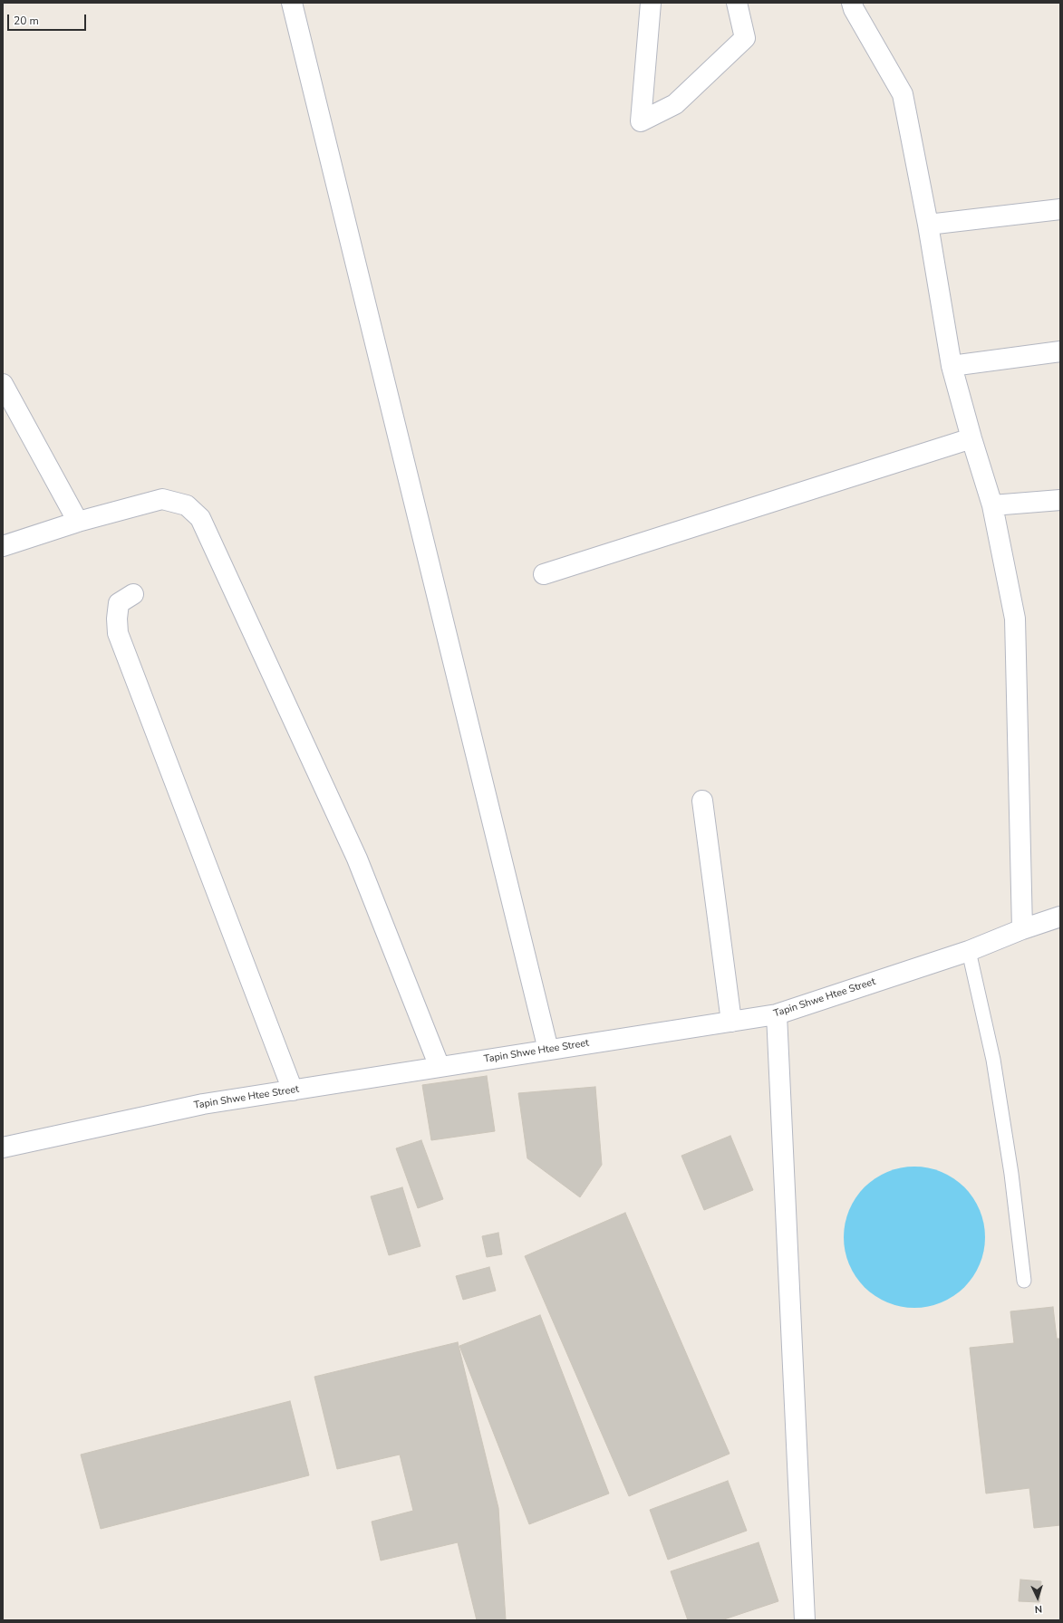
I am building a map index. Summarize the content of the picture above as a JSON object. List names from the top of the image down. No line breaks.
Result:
{"streets":{"street":["Tapin Shwe Htee Street"]},"scale_bar":"20 m","north":"bottom"}
